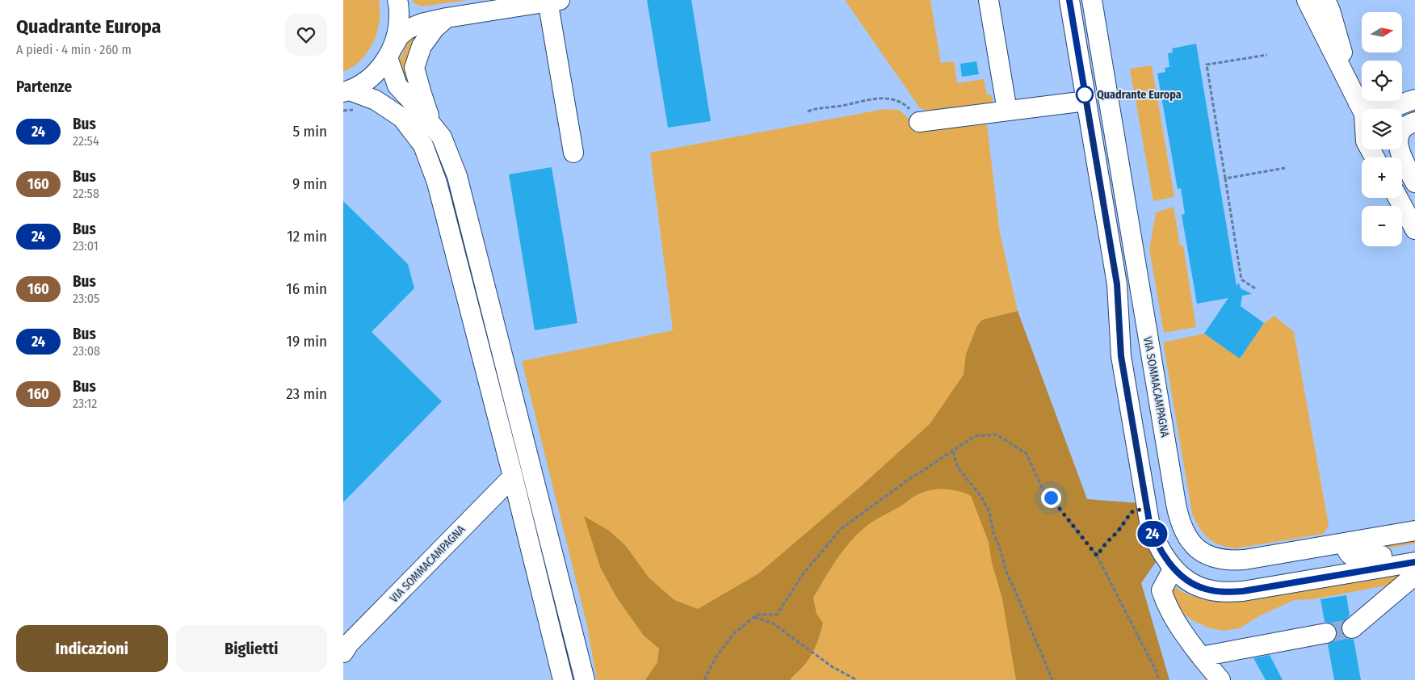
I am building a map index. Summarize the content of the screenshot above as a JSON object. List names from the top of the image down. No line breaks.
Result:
{"streets":{"street":["VIA SOMMACAMPAGNA"]},"places":["Quadrante Europa"],"lines":["bus line 24"],"north":"right","page":{"heading":[["Quadrante Europa","A piedi · 4 min · 260 m"],"Partenze"],"on_map":"24","map_buttons":["+","−"],"list":[{"mark":"24","name":"Bus","note":"22:54","value":"5 min"},{"mark":"160","name":"Bus","note":"22:58","value":"9 min"},{"mark":"24","name":"Bus","note":"23:01","value":"12 min"},{"mark":"160","name":"Bus","note":"23:05","value":"16 min"},{"mark":"24","name":"Bus","note":"23:08","value":"19 min"},{"mark":"160","name":"Bus","note":"23:12","value":"23 min"}],"buttons":["Indicazioni","Biglietti"]}}
